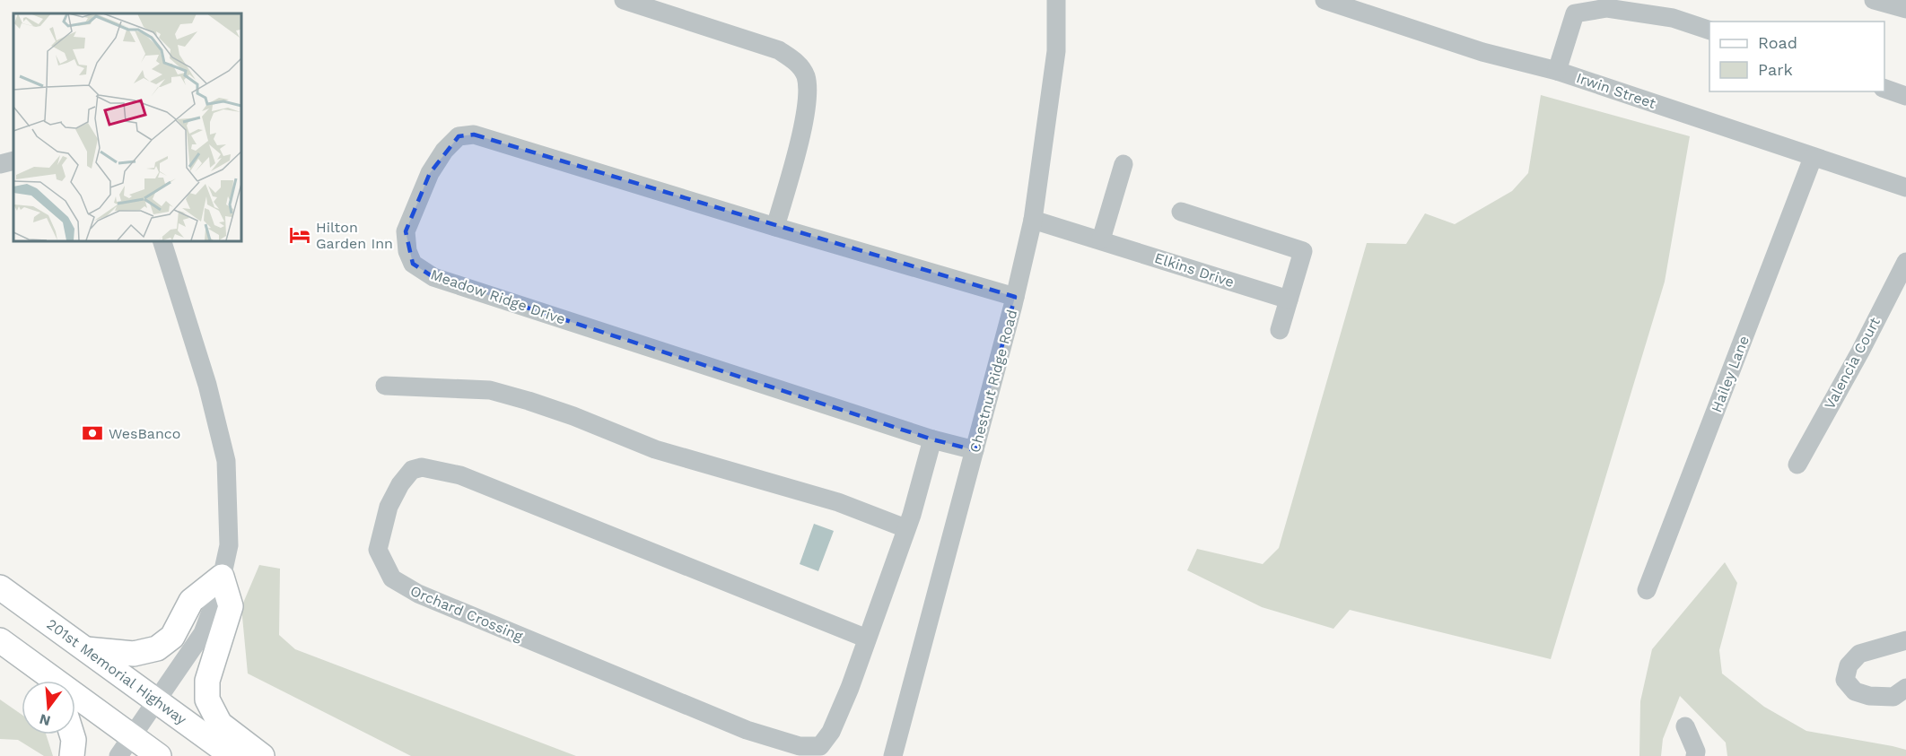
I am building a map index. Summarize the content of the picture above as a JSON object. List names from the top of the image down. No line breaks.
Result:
{"streets":{"main road":["201st Memorial Highway"],"street":["Irwin Street","Elkins Drive","Meadow Ridge Drive","Valencia Court","Hailey Lane","Chestnut Ridge Road","Orchard Crossing"]},"crossings":[["Irwin Street","Hailey Lane"],["Elkins Drive","Chestnut Ridge Road"],["Meadow Ridge Drive","Chestnut Ridge Road"],["Meadow Ridge Drive","Orchard Crossing"]],"places":{"hotel":["Hilton Garden Inn"],"bank":["WesBanco"]},"legend":["Road","Park"],"north":"bottom"}
